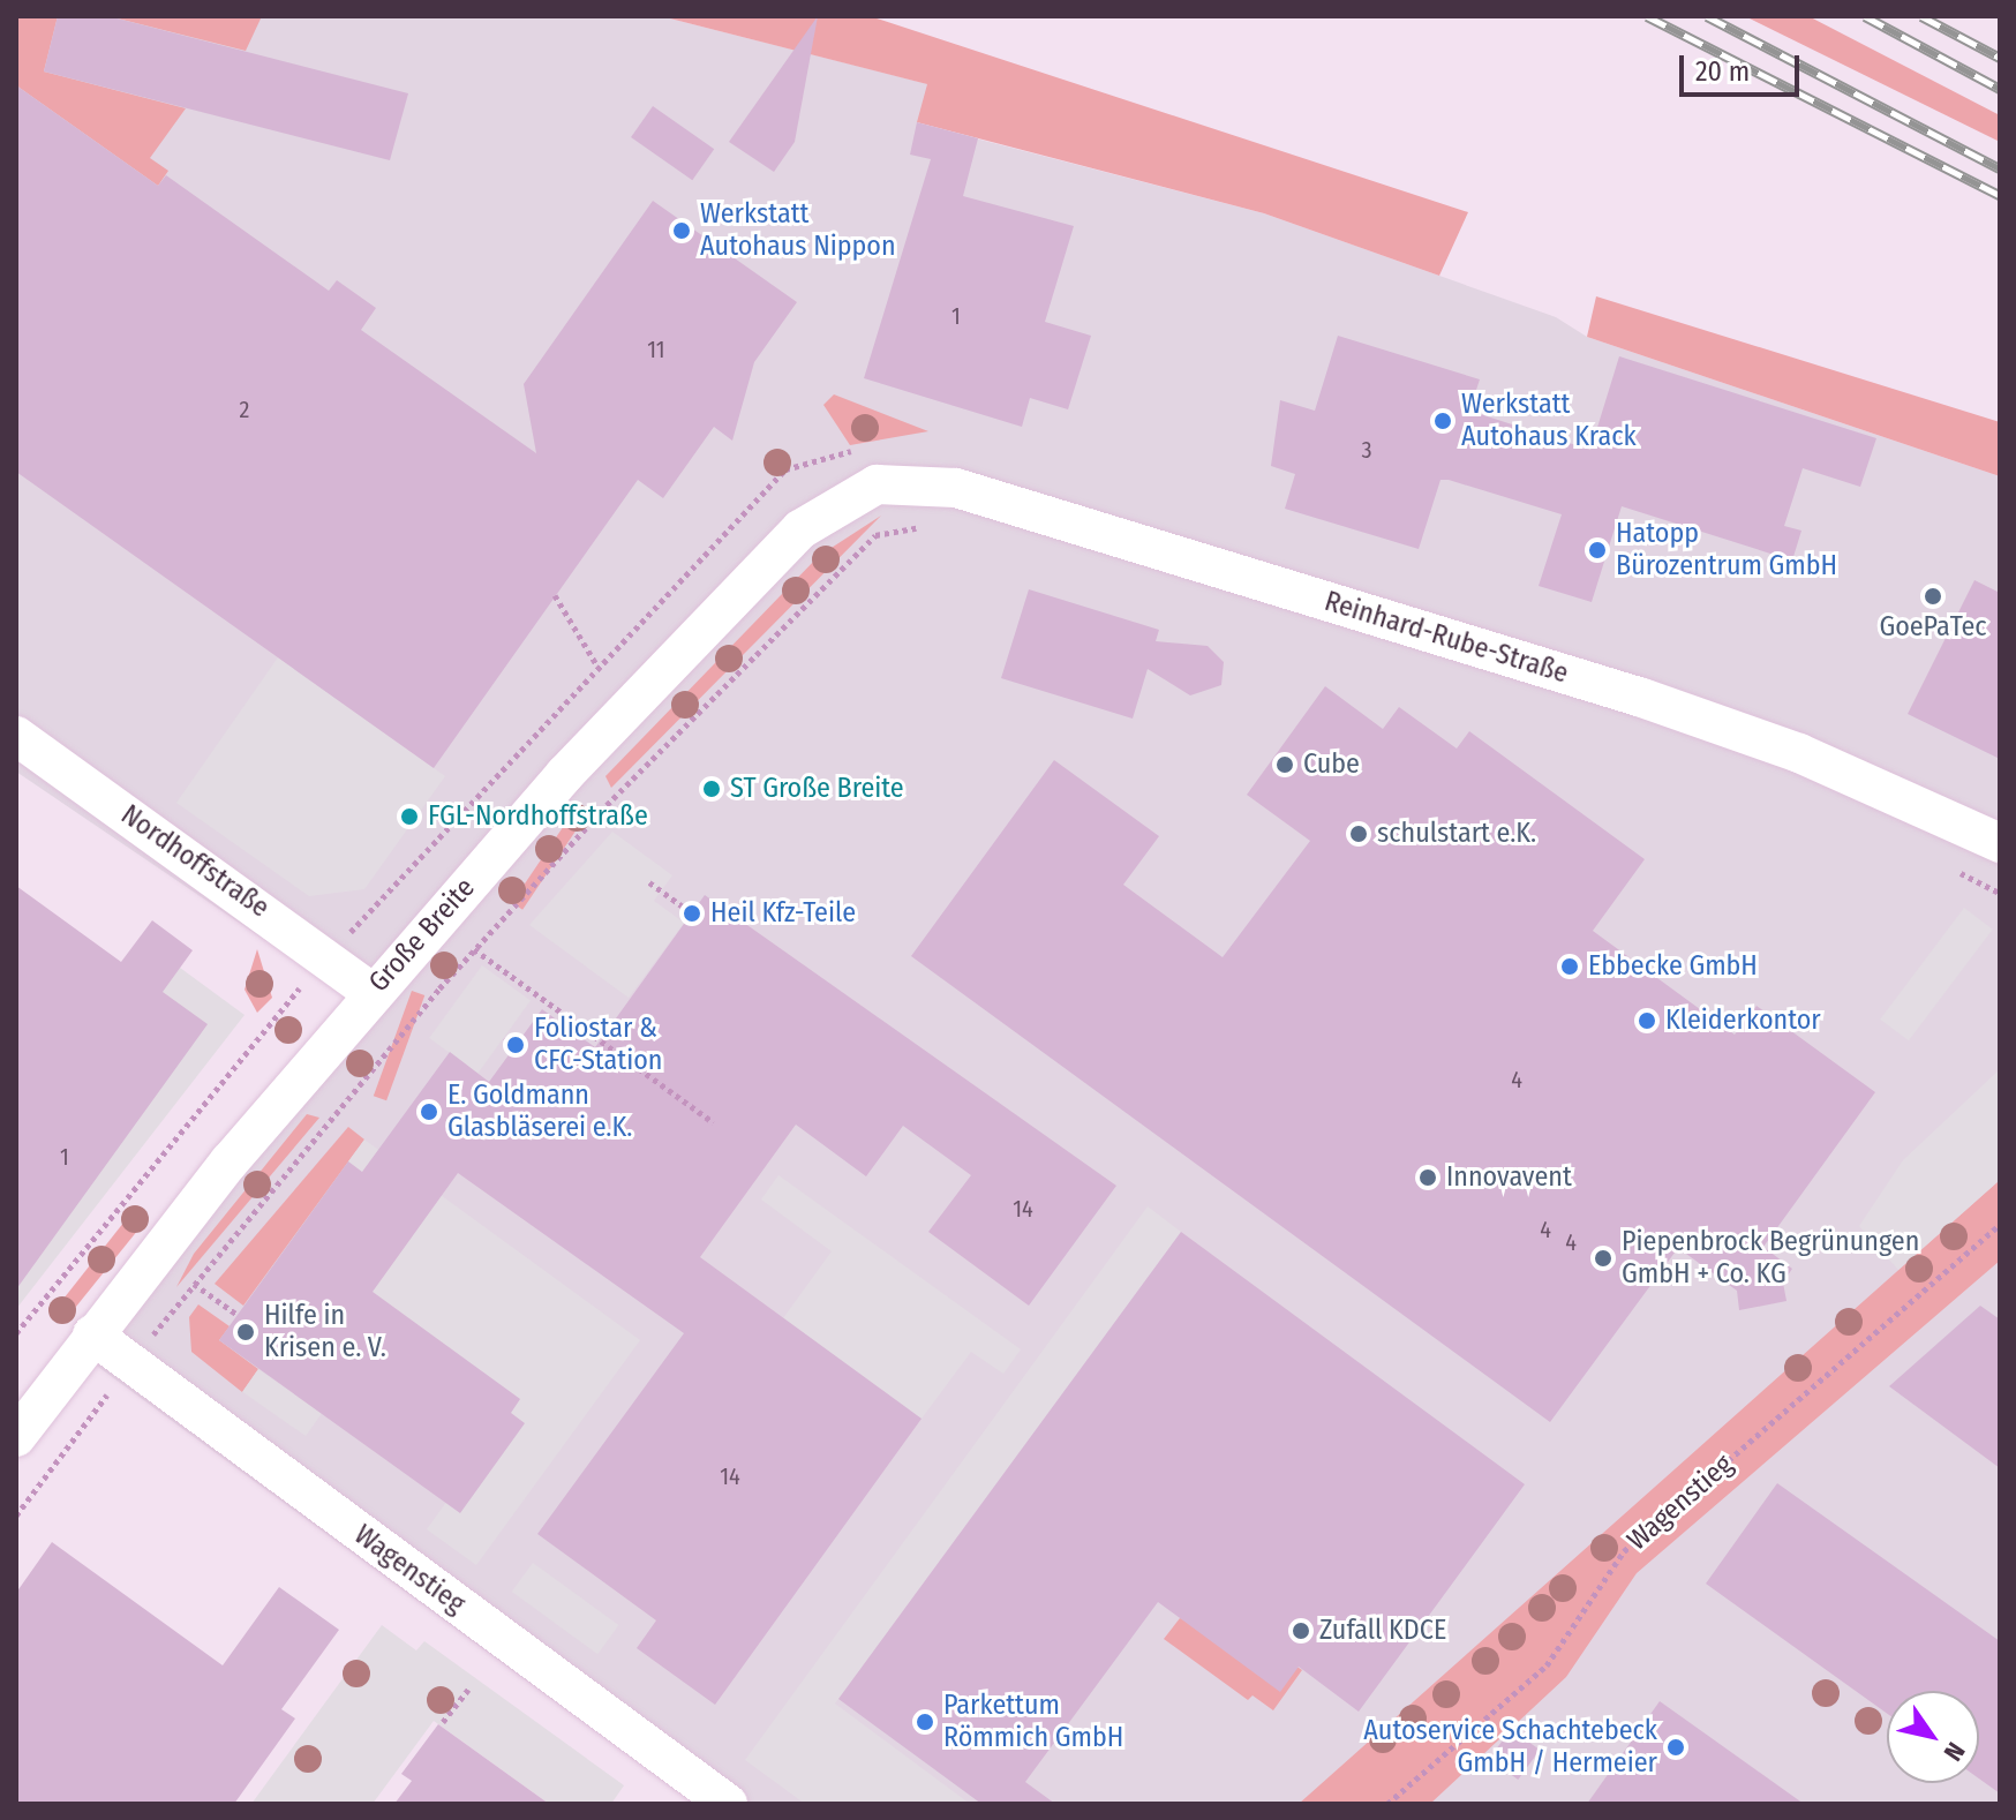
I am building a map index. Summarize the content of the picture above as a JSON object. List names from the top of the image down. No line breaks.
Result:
{"streets":{"street":["Reinhard-Rube-Straße","Nordhoffstraße","Große Breite","Wagenstieg"]},"crossings":[["Reinhard-Rube-Straße","Große Breite"],["Nordhoffstraße","Große Breite"],["Große Breite","Wagenstieg"]],"places":["Werkstatt Autohaus Nippon","Werkstatt Autohaus Krack","Hatopp Bürozentrum GmbH","GoePaTec","Cube","ST Große Breite","FGL-Nordhoffstraße","schulstart e.K.","Heil Kfz-Teile","Ebbecke GmbH","Kleiderkontor","Foliostar & CFC-Station","E. Goldmann Glasbläserei e.K.","Innovavent","Piepenbrock Begrünungen GmbH + Co. KG","Hilfe in Krisen e. V.","Zufall KDCE","Parkettum Römmich GmbH","Autoservice Schachtebeck GmbH / Hermeier"],"house_numbers":["1","11","2","3","4","1","14","4","4","14"],"scale_bar":"20 m","north":"bottom right"}
